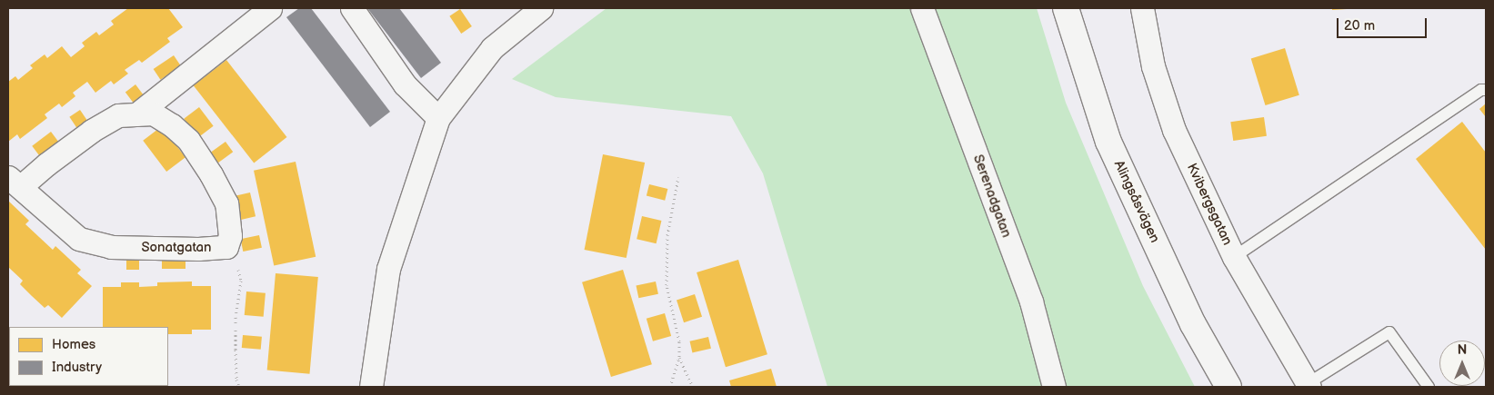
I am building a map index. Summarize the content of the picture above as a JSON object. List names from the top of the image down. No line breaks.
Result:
{"streets":{"main road":["Alingsåsvägen"],"street":["Serenadgatan","Kvibergsgatan","Sonatgatan"]},"legend":["Homes","Industry"],"scale_bar":"20 m","north":"top"}
